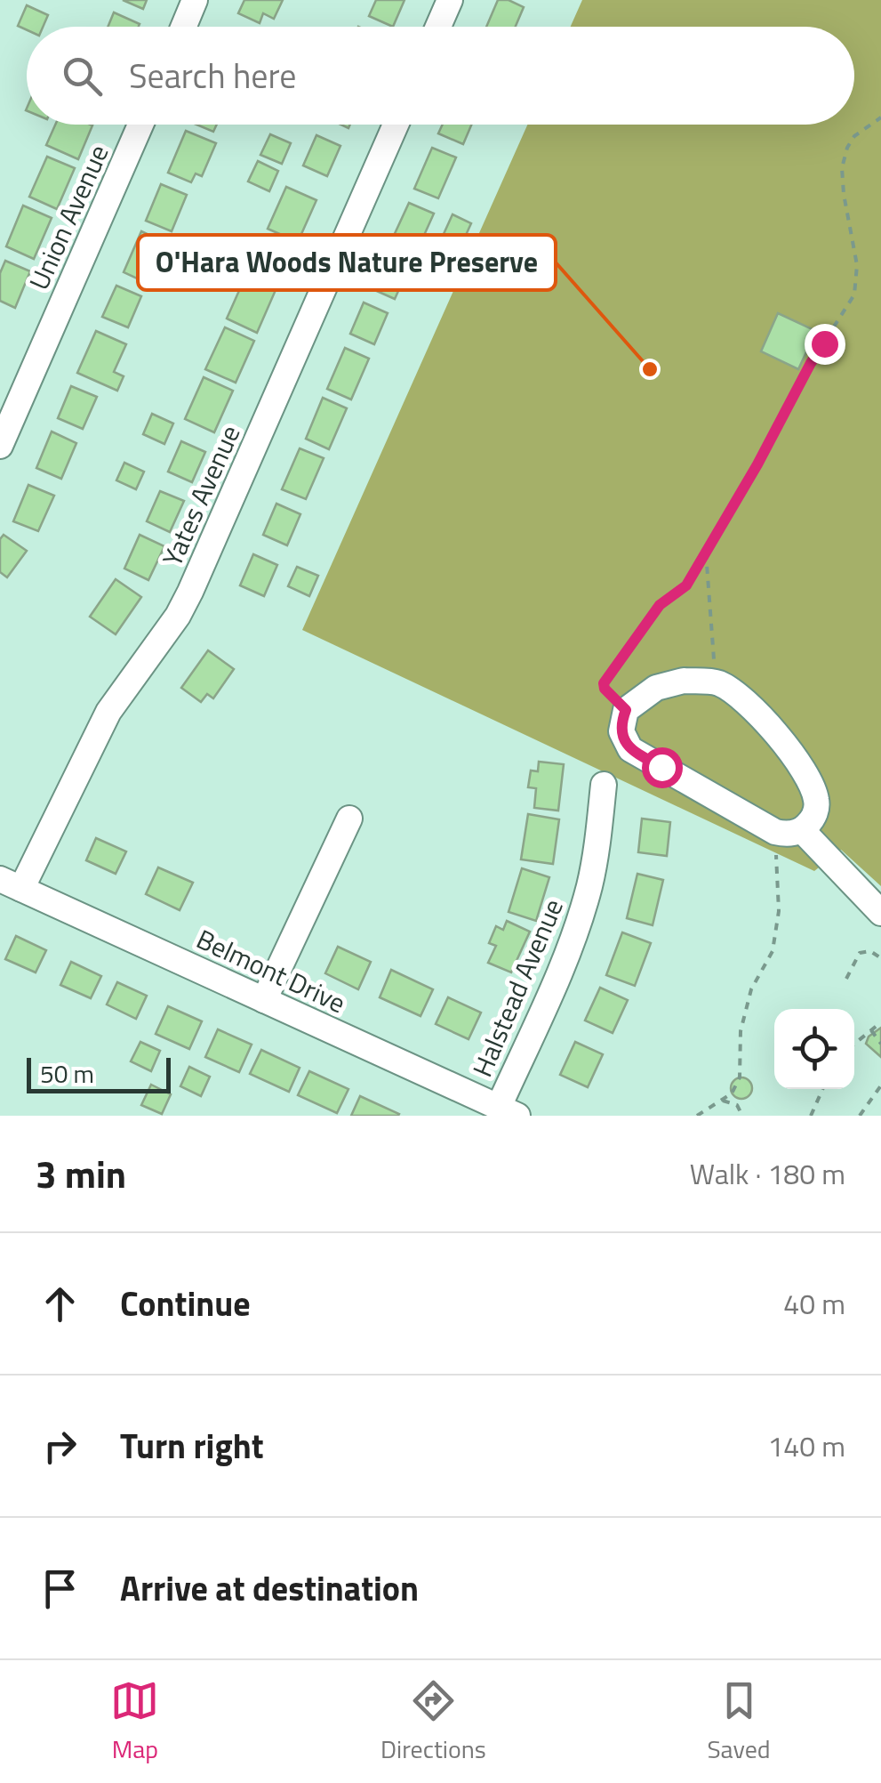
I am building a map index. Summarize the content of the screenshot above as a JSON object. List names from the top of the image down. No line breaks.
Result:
{"streets":{"street":["Union Avenue","Yates Avenue","Belmont Drive","Halstead Avenue"]},"crossings":[["Yates Avenue","Belmont Drive"],["Belmont Drive","Halstead Avenue"]],"places":["O'Hara Woods Nature Preserve"],"scale_bar":"50 m","page":{"search":"Search here","scale":"50 m","heading":["3 min","Walk · 180 m"],"list":[["Continue","40 m"],["Turn right","140 m"],"Arrive at destination"],"nav":["Map","Directions","Saved"]}}
